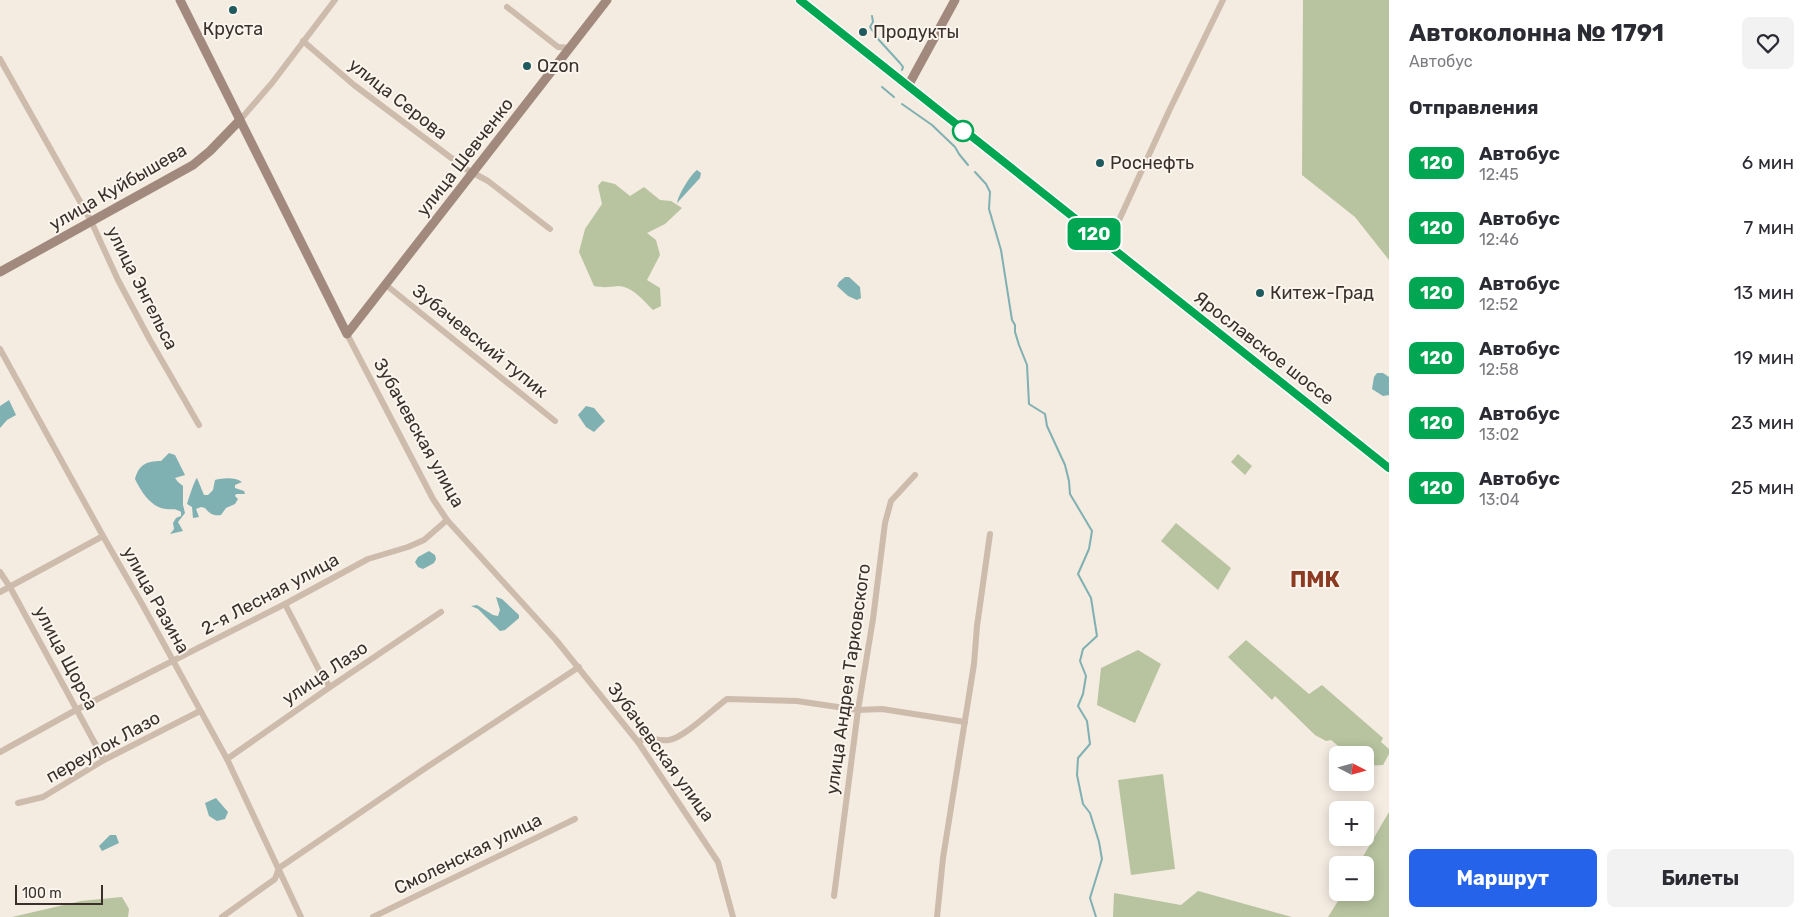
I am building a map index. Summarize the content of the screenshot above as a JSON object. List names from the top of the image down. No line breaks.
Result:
{"streets":{"street":["улица Серова","улица Шевченко","улица Куйбышева","улица Энгельса","Зубачевский тупик","Ярославское шоссе","Зубачевская улица","2-я Лесная улица","улица Разина","улица Щорса","улица Лазо","улица Андрея Тарковского","переулок Лазо","Смоленская улица"]},"crossings":[["улица Серова","улица Шевченко"],["улица Серова","улица Куйбышева"],["улица Шевченко","Зубачевский тупик"],["улица Шевченко","Зубачевская улица"],["улица Куйбышева","улица Энгельса"],["улица Куйбышева","Зубачевская улица"],["Зубачевская улица","2-я Лесная улица"],["2-я Лесная улица","улица Разина"],["2-я Лесная улица","улица Щорса"],["улица Разина","улица Лазо"],["улица Разина","переулок Лазо"],["улица Щорса","переулок Лазо"]],"districts":["ПМК"],"places":["Круста","Продукты","Ozon","Роснефть","Китеж-Град"],"lines":["bus line 120"],"scale_bar":"100 m","north":"right","page":{"on_map":"120","heading":[["Автоколонна № 1791","Автобус"],"Отправления"],"list":[{"mark":"120","name":"Автобус","note":"12:45","value":"6 мин"},{"mark":"120","name":"Автобус","note":"12:46","value":"7 мин"},{"mark":"120","name":"Автобус","note":"12:52","value":"13 мин"},{"mark":"120","name":"Автобус","note":"12:58","value":"19 мин"},{"mark":"120","name":"Автобус","note":"13:02","value":"23 мин"},{"mark":"120","name":"Автобус","note":"13:04","value":"25 мин"}],"map_buttons":["+","−"],"buttons":["Маршрут","Билеты"],"scale":"100 m"}}
